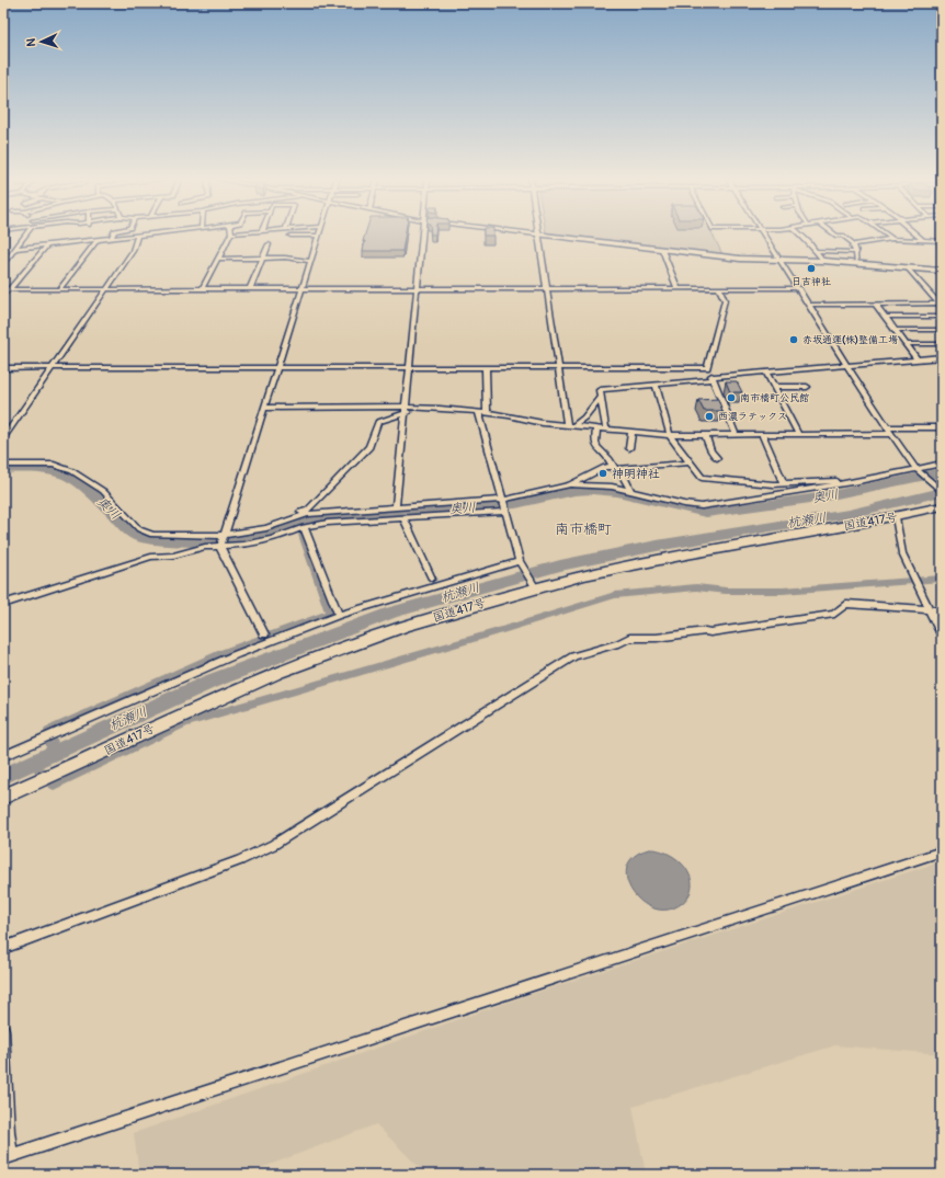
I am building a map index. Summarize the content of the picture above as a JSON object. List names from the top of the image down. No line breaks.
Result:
{"streets":{"highway":["国道417号"]},"districts":["南市橋町"],"water":["奥川","杭瀬川"],"places":["日吉神社","赤坂通運(株)整備工場","南市橋町公民館","西濃ラテックス","神明神社"],"north":"left"}
